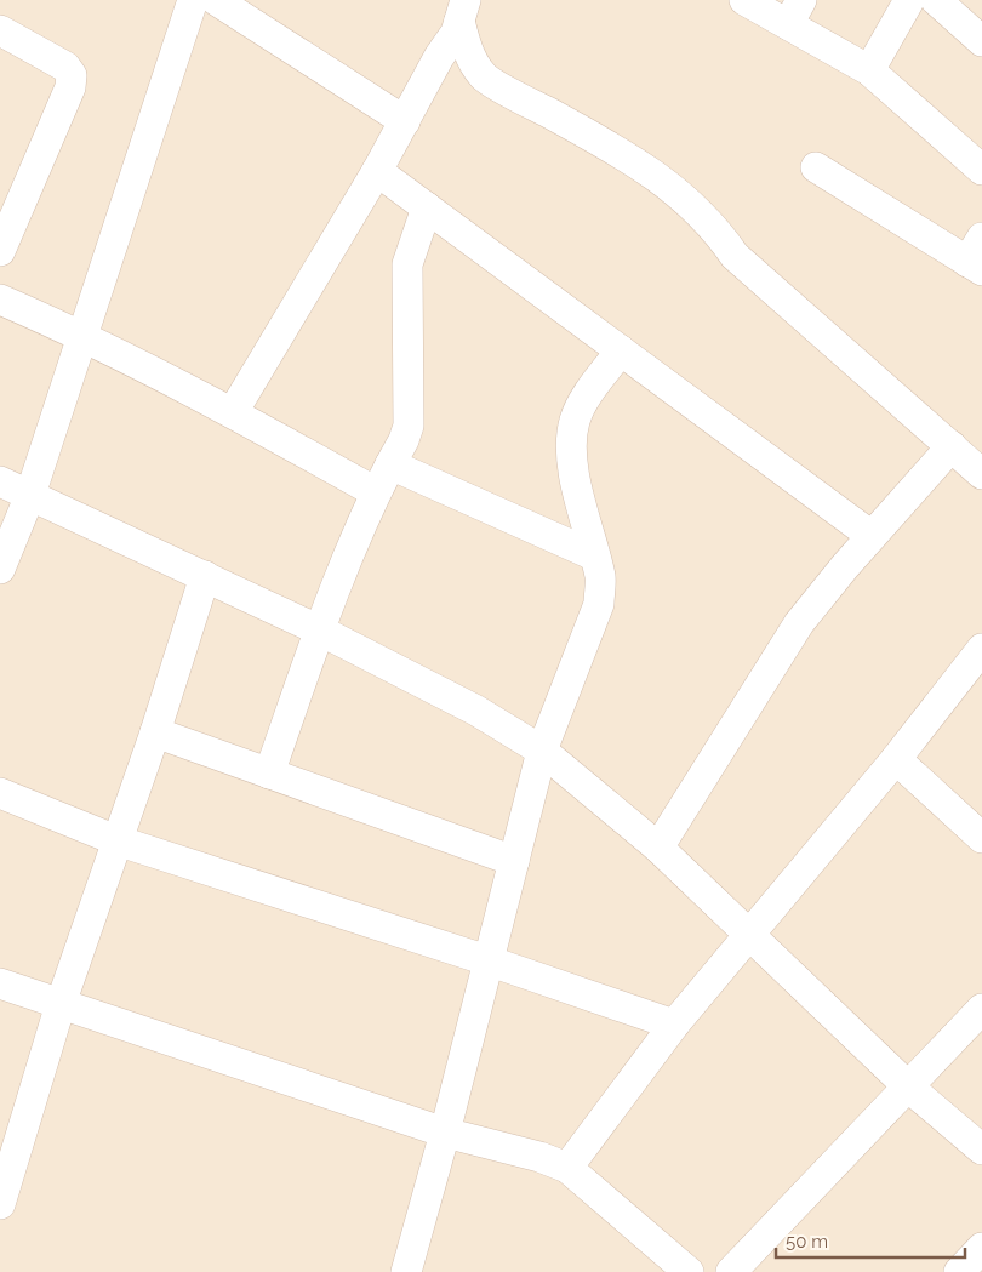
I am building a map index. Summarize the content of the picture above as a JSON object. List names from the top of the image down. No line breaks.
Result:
{"scale_bar":"50 m"}
